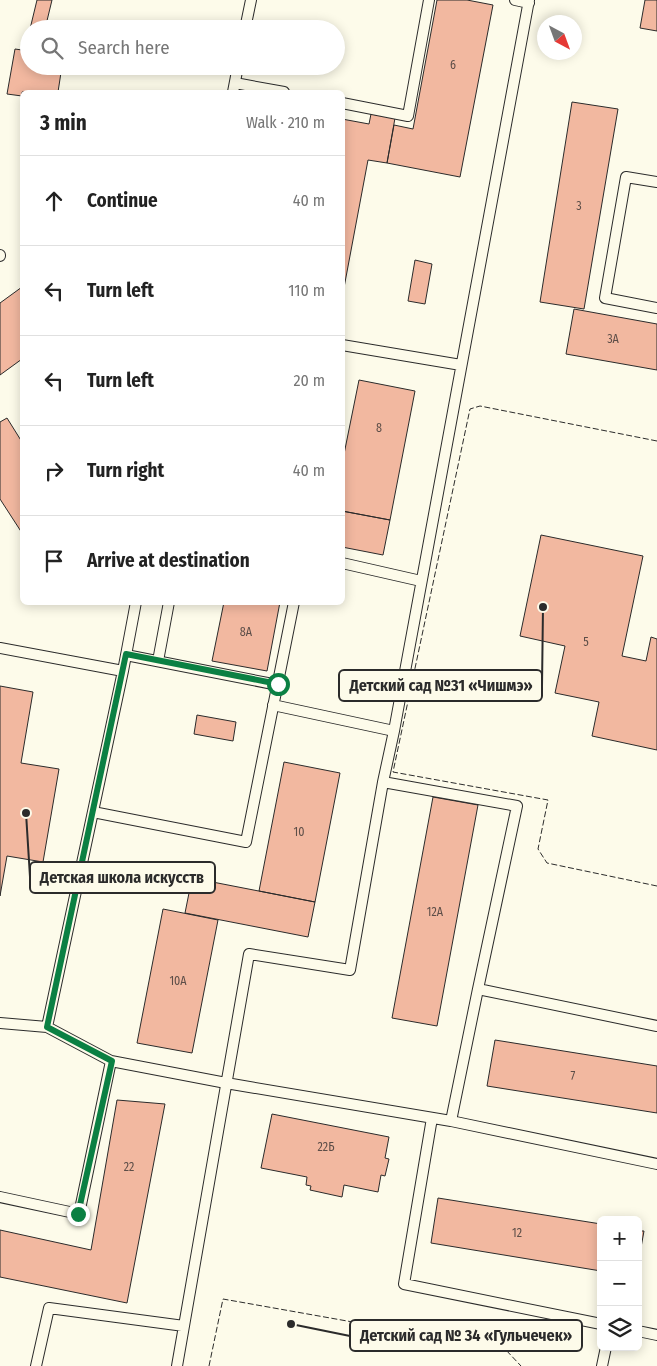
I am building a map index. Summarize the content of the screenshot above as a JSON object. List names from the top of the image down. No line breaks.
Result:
{"places":["Детский сад №31 «Чишмэ»","Детская школа искусств","Детский сад № 34 «Гульчечек»"],"house_numbers":["6","3","3А","8","8А","5","10","12А","10А","7","22Б","22","12"],"north":"bottom right","page":{"search":"Search here","heading":["3 min","Walk · 210 m"],"list":[["Continue","40 m"],["Turn left","110 m"],["Turn left","20 m"],["Turn right","40 m"],"Arrive at destination"],"map_buttons":["+","−"]}}
